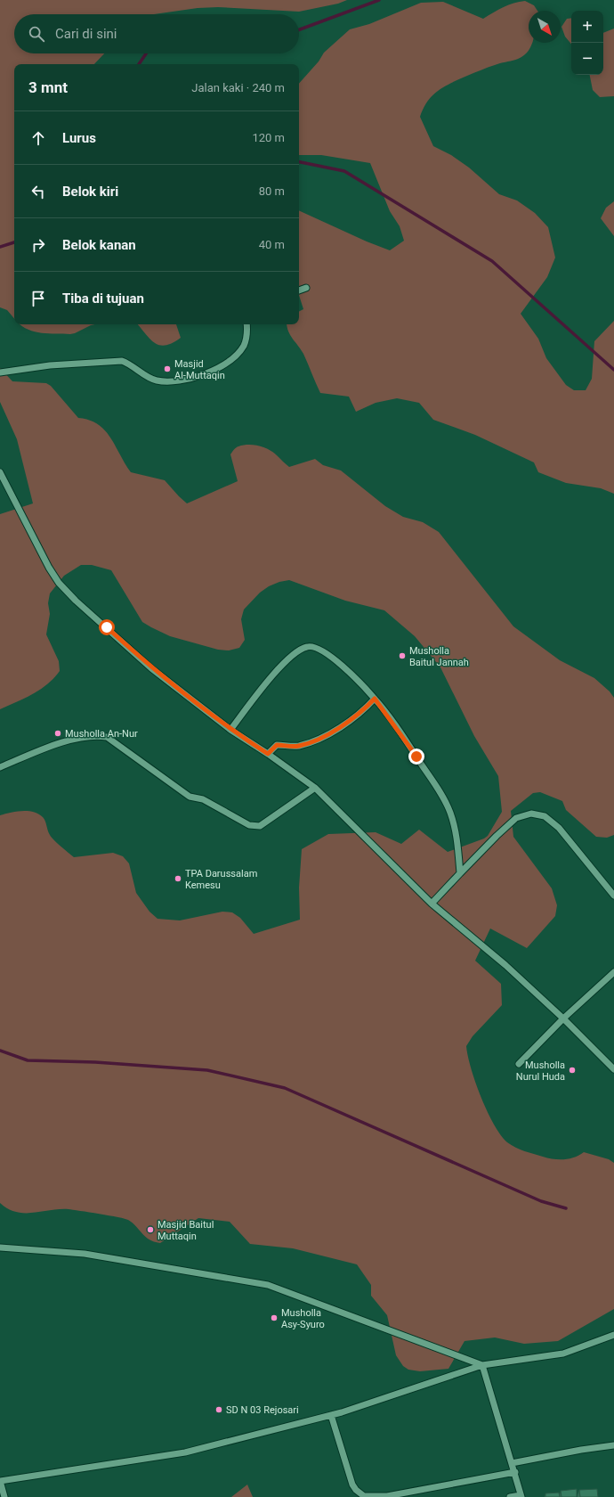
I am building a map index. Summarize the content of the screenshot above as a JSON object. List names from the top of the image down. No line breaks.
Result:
{"places":["Masjid Al-Muttaqin","Musholla Baitul Jannah","Musholla An-Nur","TPA Darussalam Kemesu","Musholla Nurul Huda","Masjid Baitul Muttaqin","Musholla Asy-Syuro","SD N 03 Rejosari"],"north":"bottom right","page":{"map_buttons":["+","−"],"search":"Cari di sini","heading":["3 mnt","Jalan kaki · 240 m"],"list":[["Lurus","120 m"],["Belok kiri","80 m"],["Belok kanan","40 m"],"Tiba di tujuan"]}}
